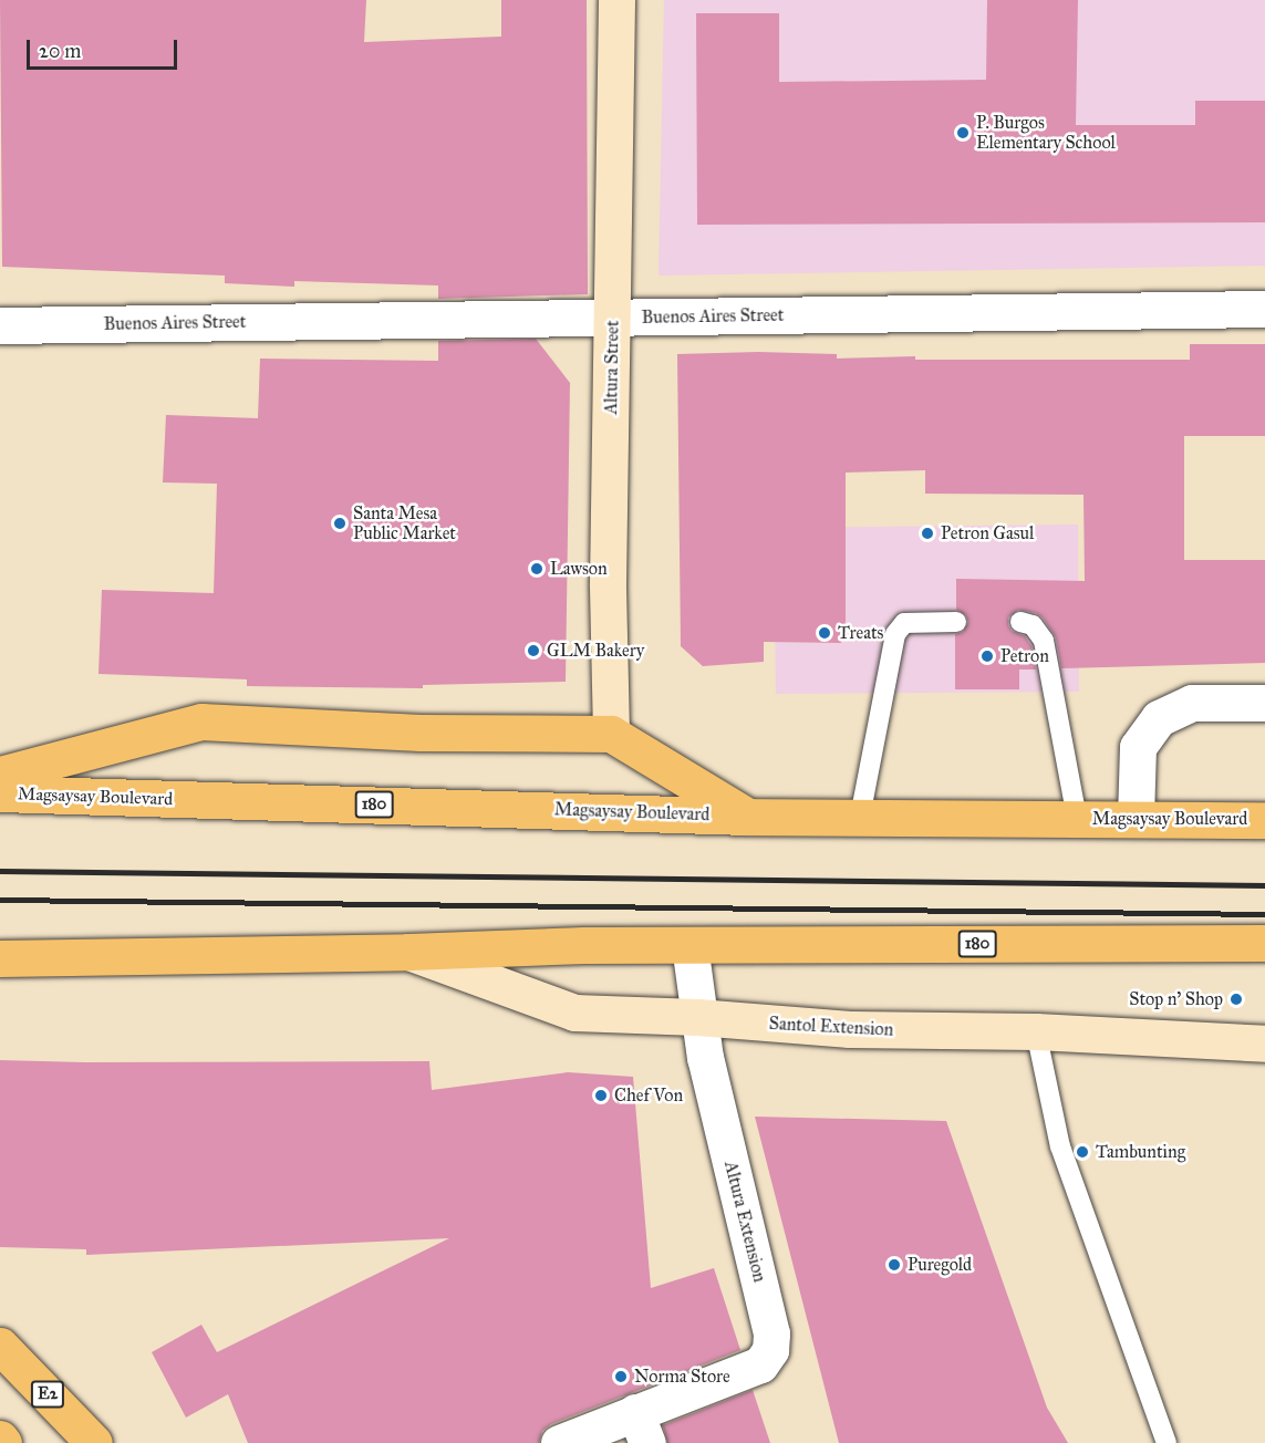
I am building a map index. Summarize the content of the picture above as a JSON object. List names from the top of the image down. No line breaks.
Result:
{"streets":{"main road":["Magsaysay Boulevard","180","E2"],"street":["Buenos Aires Street","Altura Street","Santol Extension","Altura Extension"]},"crossings":[["Buenos Aires Street","Altura Street"],["180","Santol Extension"],["180","Altura Extension"],["Santol Extension","Altura Extension"]],"places":["P. Burgos Elementary School","Santa Mesa Public Market","Petron Gasul","Lawson","Treats","GLM Bakery","Petron","Stop n' Shop","Chef Von","Tambunting","Puregold","Norma Store"],"scale_bar":"20 m"}
